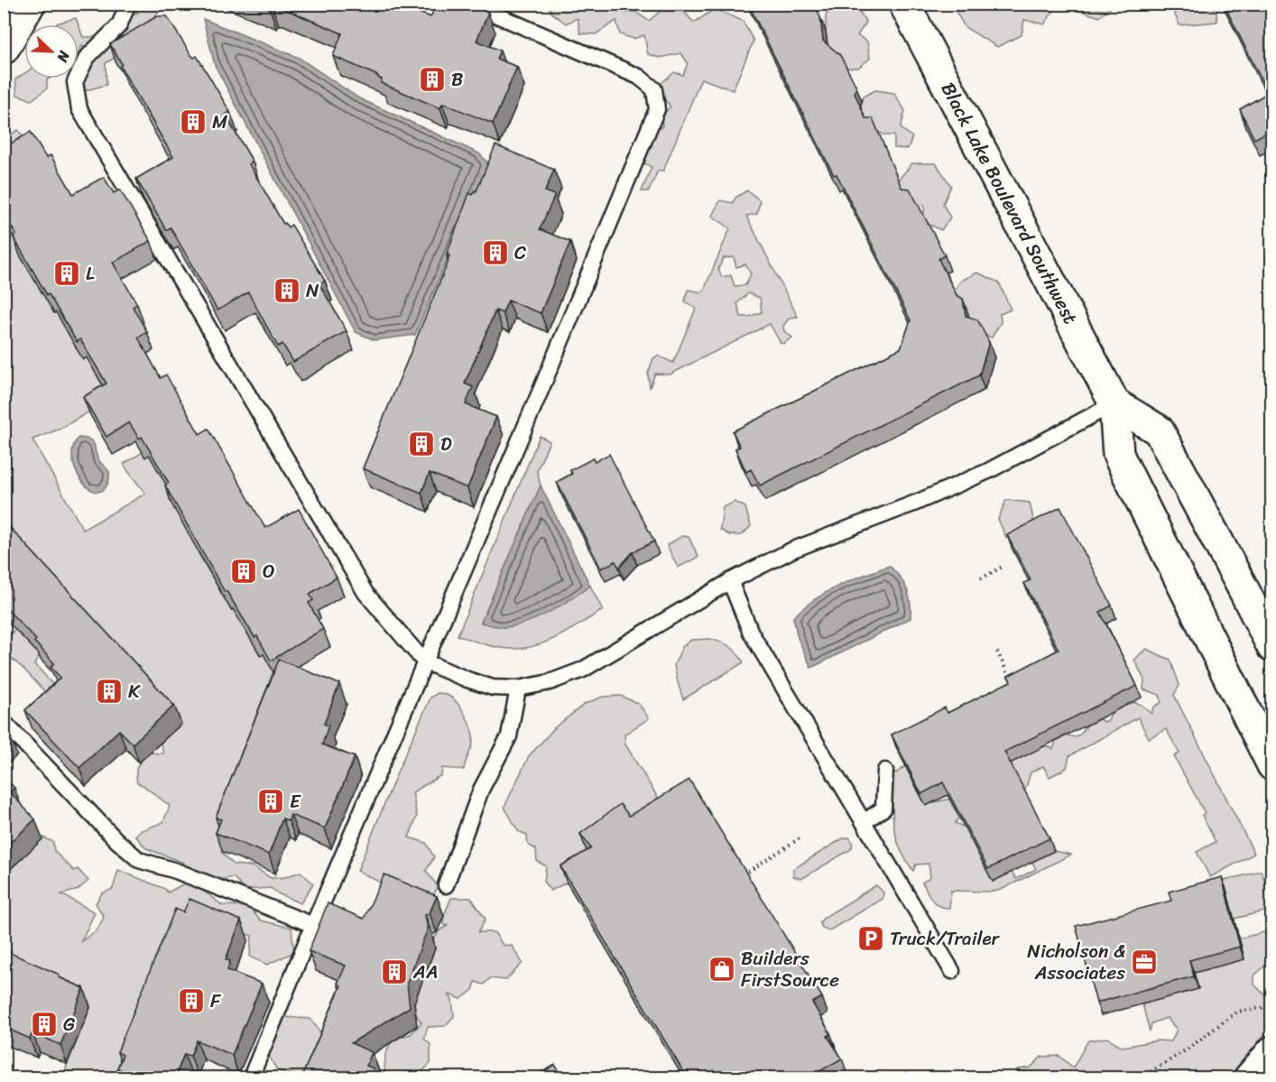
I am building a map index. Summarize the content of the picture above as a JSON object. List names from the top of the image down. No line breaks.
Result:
{"streets":{"main road":["Black Lake Boulevard Southwest"]},"places":{"building":["B","M","C","L","N","D","O","K","E","AA","F","G"],"parking":["Truck/Trailer"],"office":["Nicholson & Associates"],"shop":["Builders FirstSource"]},"north":"bottom right"}
